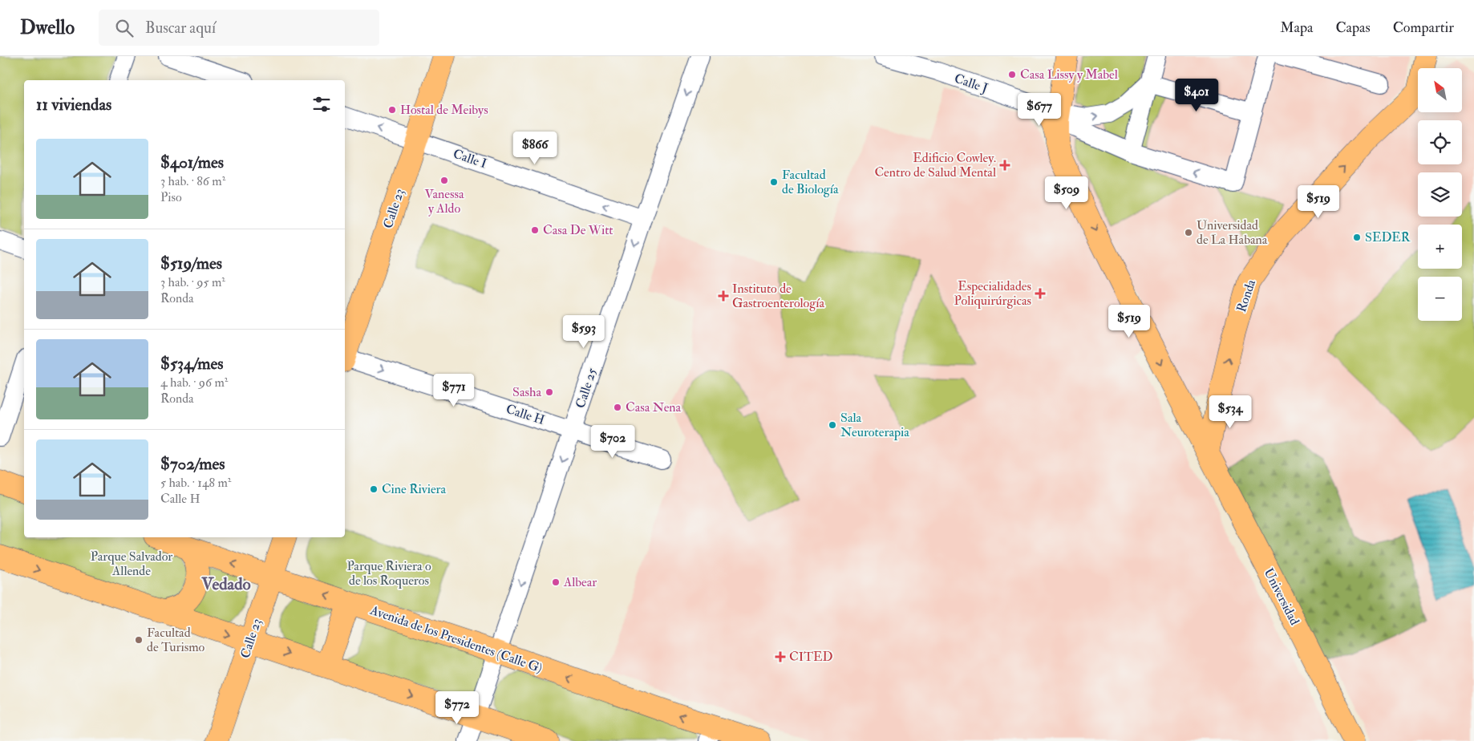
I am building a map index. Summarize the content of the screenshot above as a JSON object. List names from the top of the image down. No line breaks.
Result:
{"streets":{"main road":["Calle 23","Ronda","Universidad","Avenida de los Presidentes (Calle G)"],"street":["Calle J","Calle I","Calle 25","Calle H"]},"crossings":[["Calle J","Universidad"],["Calle I","Calle 23"],["Calle I","Calle 25"],["Calle 23","Avenida de los Presidentes (Calle G)"],["Ronda","Universidad"],["Calle 25","Calle H"],["Calle 25","Avenida de los Presidentes (Calle G)"]],"one_way":["Calle I","Ronda","Calle 25","Calle H","Universidad"],"districts":["Vedado"],"parks":["Parque Salvador Allende","Parque Riviera o de los Roqueros"],"places":{"other":["Casa Lissy y Mabel","Hostal de Meibys","Vanessa y Aldo","Facultad de Biología","Casa De Witt","Universidad de La Habana","SEDER","Sasha","Casa Nena","Sala Neuroterapia","Cine Riviera","Albear","Facultad de Turismo"],"health":["Edificio Cowley. Centro de Salud Mental","Especialidades Poliquirúrgicas","Instituto de Gastroenterología","CITED"]},"north":"top left","page":{"header":"Dwello","search":"Buscar aquí","nav":["Mapa","Capas","Compartir"],"map_buttons":["+","−"],"price":["$401","$677","$866","$509","$519","$519","$593","$771","$534","$702","$772"],"heading":"11 viviendas","list":[{"name":"$401/mes","note":"3 hab. · 86 m² · Piso"},{"name":"$519/mes","note":"3 hab. · 95 m² · Ronda"},{"name":"$534/mes","note":"4 hab. · 96 m² · Ronda"},{"name":"$702/mes","note":"5 hab. · 148 m² · Calle H"}]}}
